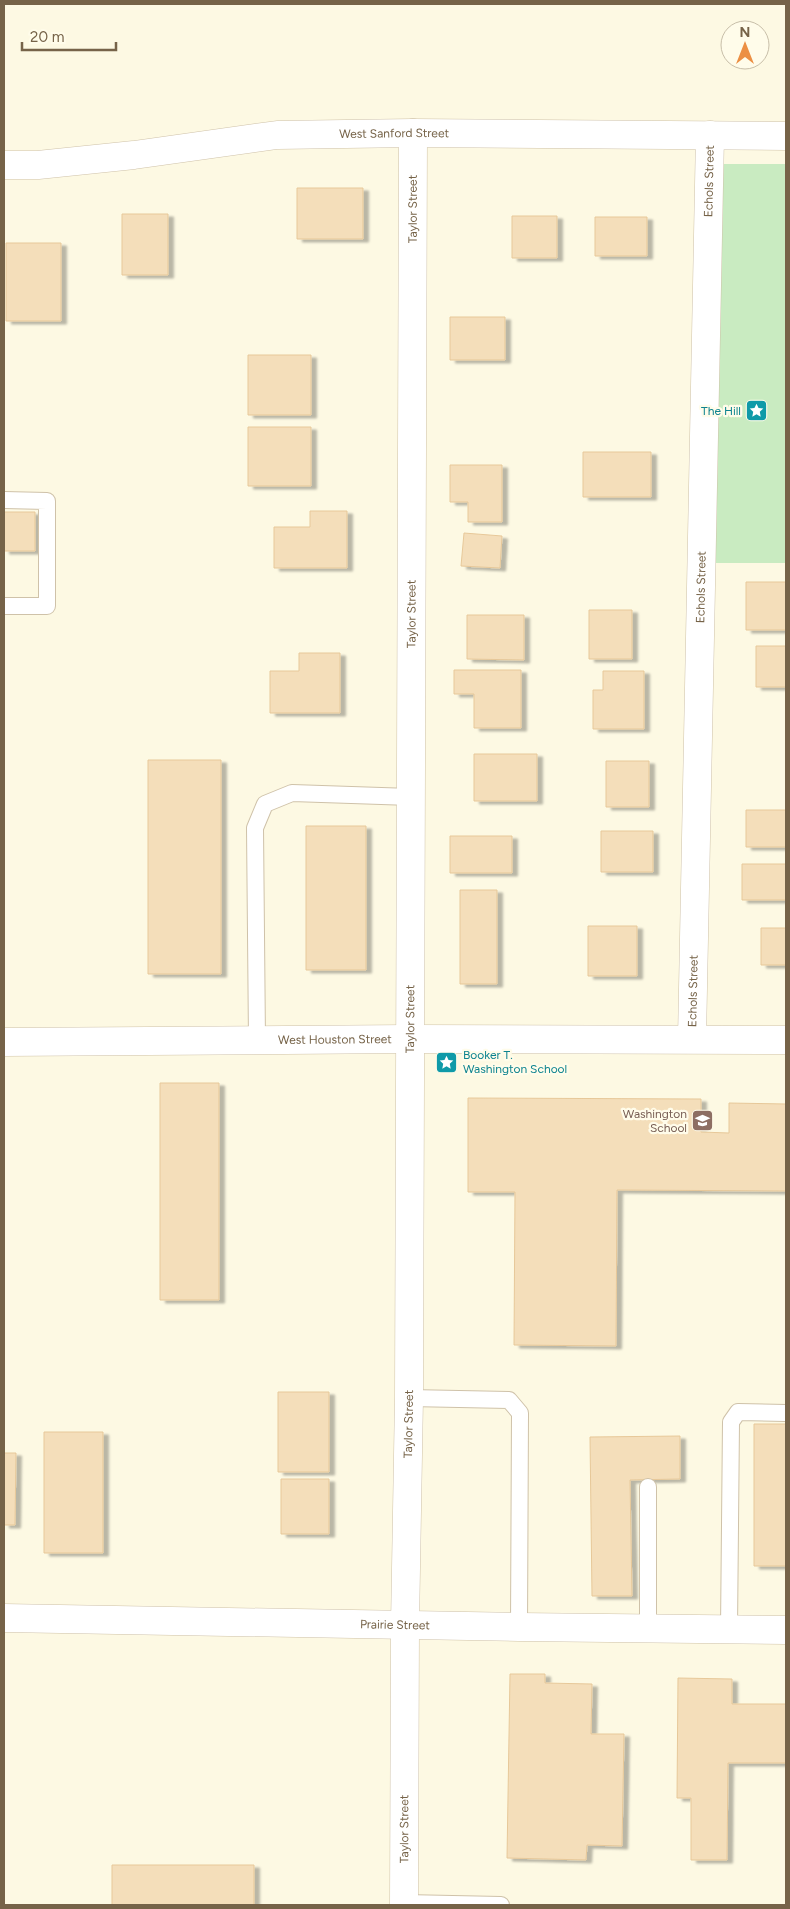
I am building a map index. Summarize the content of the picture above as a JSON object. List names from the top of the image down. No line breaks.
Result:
{"streets":{"street":["West Sanford Street","Echols Street","Taylor Street","West Houston Street","Prairie Street"]},"crossings":[["West Sanford Street","Echols Street"],["West Sanford Street","Taylor Street"],["Echols Street","West Houston Street"],["Taylor Street","West Houston Street"],["Taylor Street","Prairie Street"]],"places":{"place":["The Hill","Booker T. Washington School"],"school or university":["Washington School"]},"scale_bar":"20 m","north":"top"}
